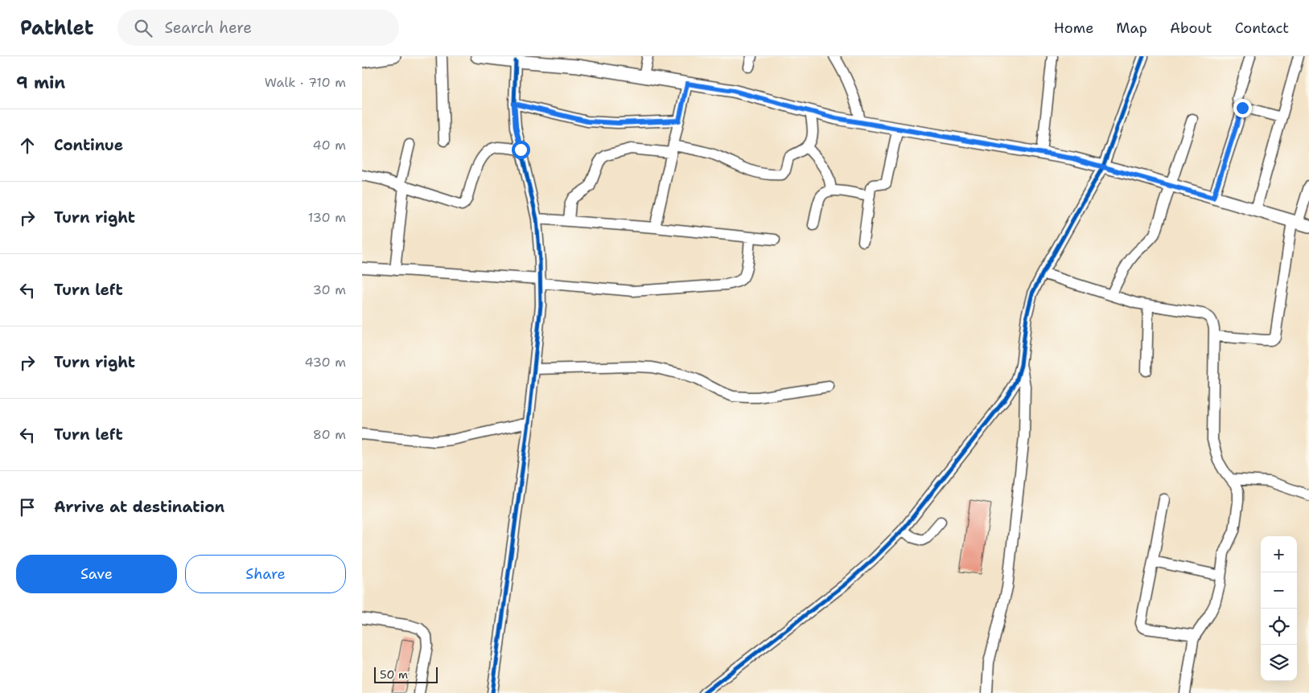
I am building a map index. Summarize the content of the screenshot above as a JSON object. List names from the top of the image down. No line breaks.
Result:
{"scale_bar":"50 m","page":{"header":"Pathlet","search":"Search here","nav":["Home","Map","About","Contact"],"heading":["9 min","Walk · 710 m"],"list":[["Continue","40 m"],["Turn right","130 m"],["Turn left","30 m"],["Turn right","430 m"],["Turn left","80 m"],"Arrive at destination"],"map_buttons":["+","−"],"buttons":["Save","Share"],"scale":"50 m"}}
